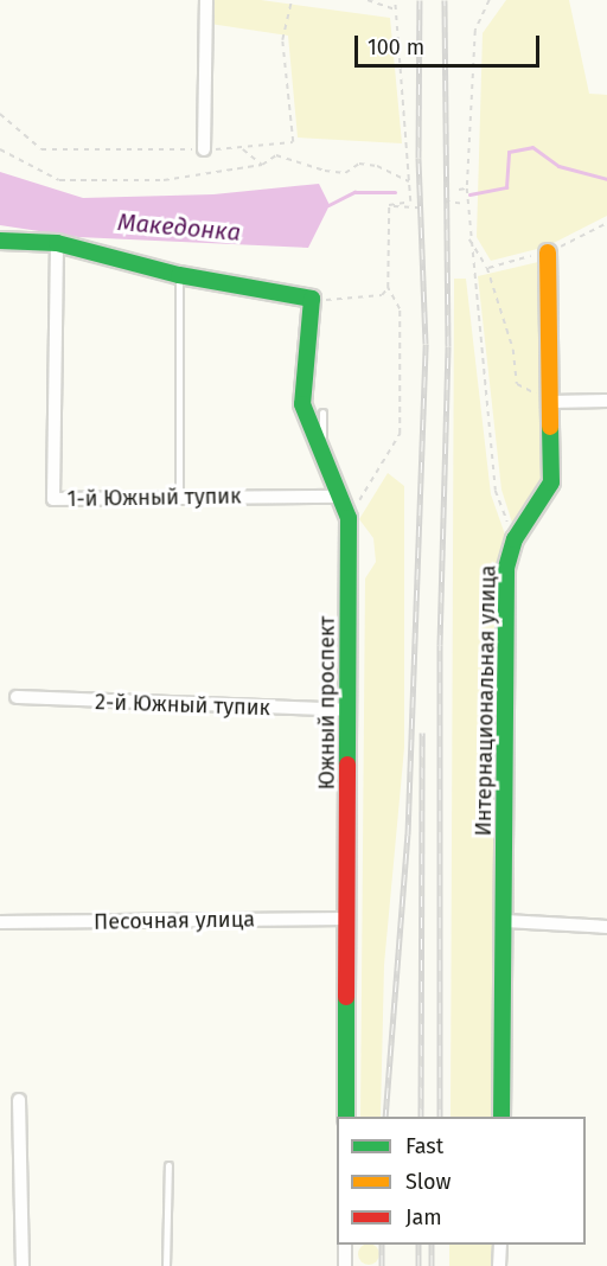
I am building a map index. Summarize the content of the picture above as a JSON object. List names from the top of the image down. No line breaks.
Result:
{"streets":{"street":["1-й Южный тупик","Интернациональная улица","Южный проспект","2-й Южный тупик","Песочная улица"]},"crossings":[["1-й Южный тупик","Южный проспект"],["Южный проспект","2-й Южный тупик"],["Южный проспект","Песочная улица"]],"water":["Македонка"],"legend":["Fast","Slow","Jam"],"scale_bar":"100 m"}
